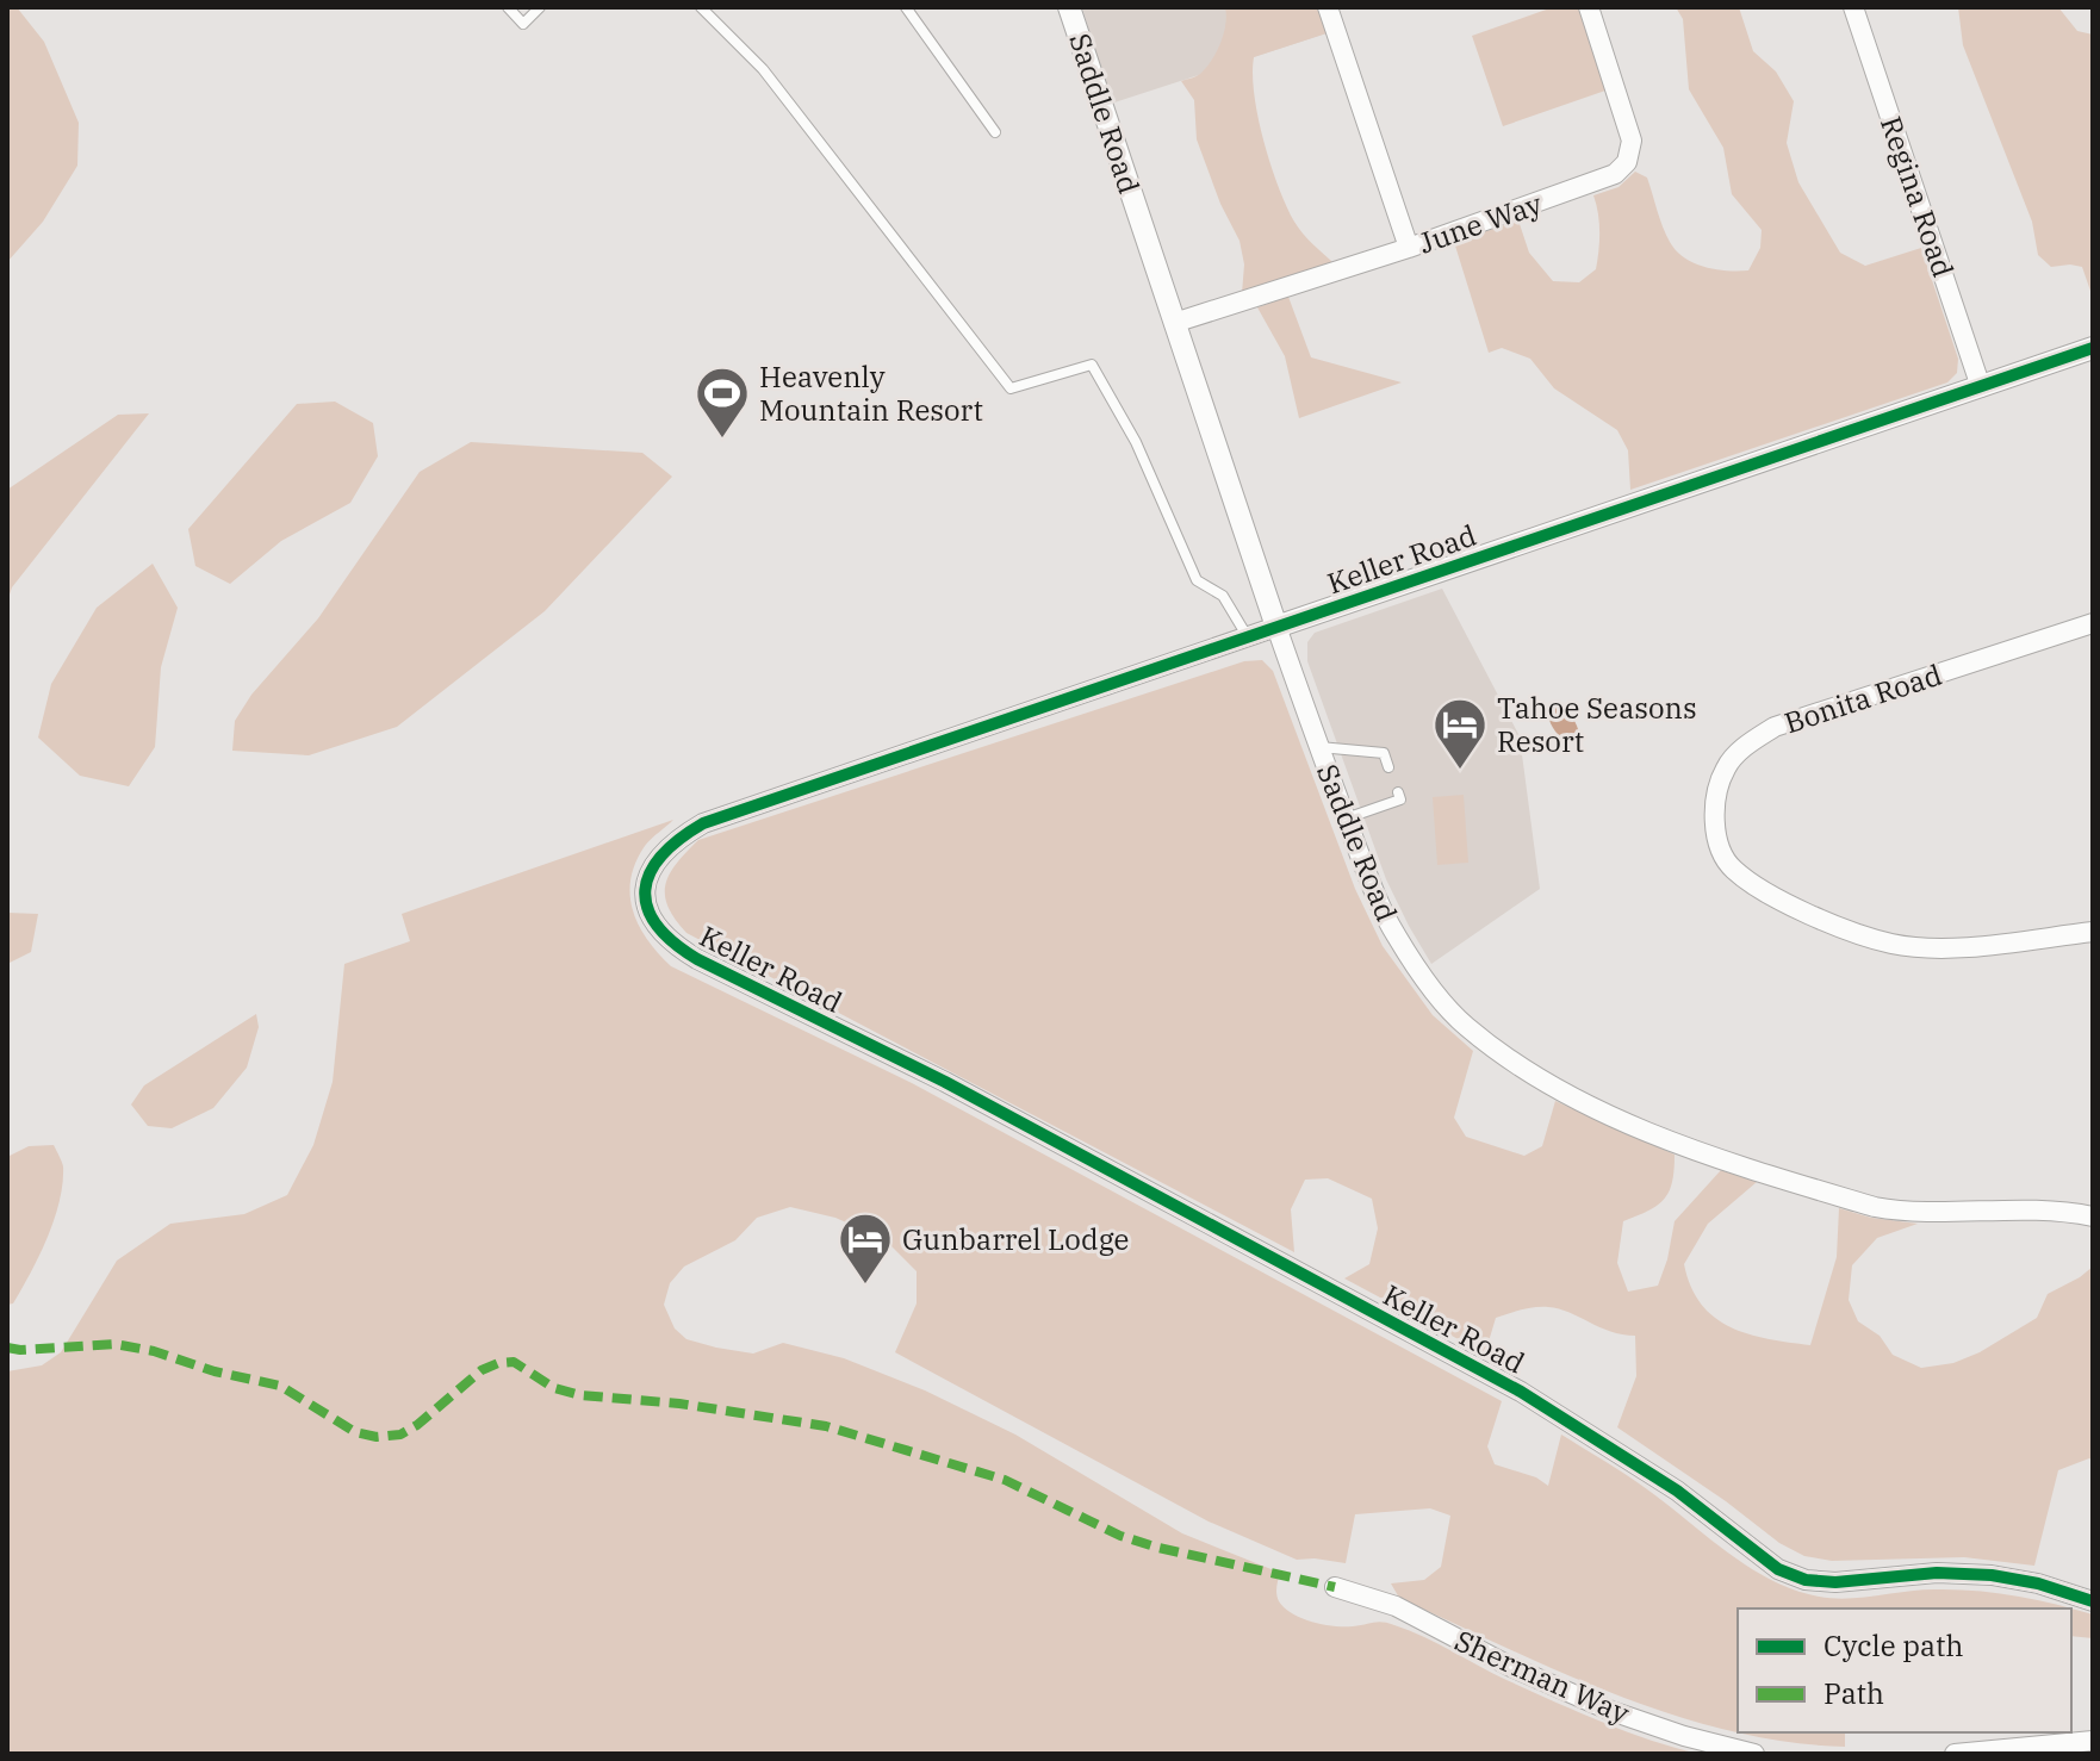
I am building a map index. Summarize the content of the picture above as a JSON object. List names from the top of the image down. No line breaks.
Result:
{"streets":{"street":["Saddle Road","Regina Road","June Way","Keller Road","Bonita Road","Sherman Way"]},"crossings":[["Saddle Road","June Way"],["Saddle Road","Keller Road"],["Regina Road","Keller Road"]],"places":{"sports":["Heavenly Mountain Resort"],"hotel":["Tahoe Seasons Resort","Gunbarrel Lodge"]},"legend":["Cycle path","Path"]}
